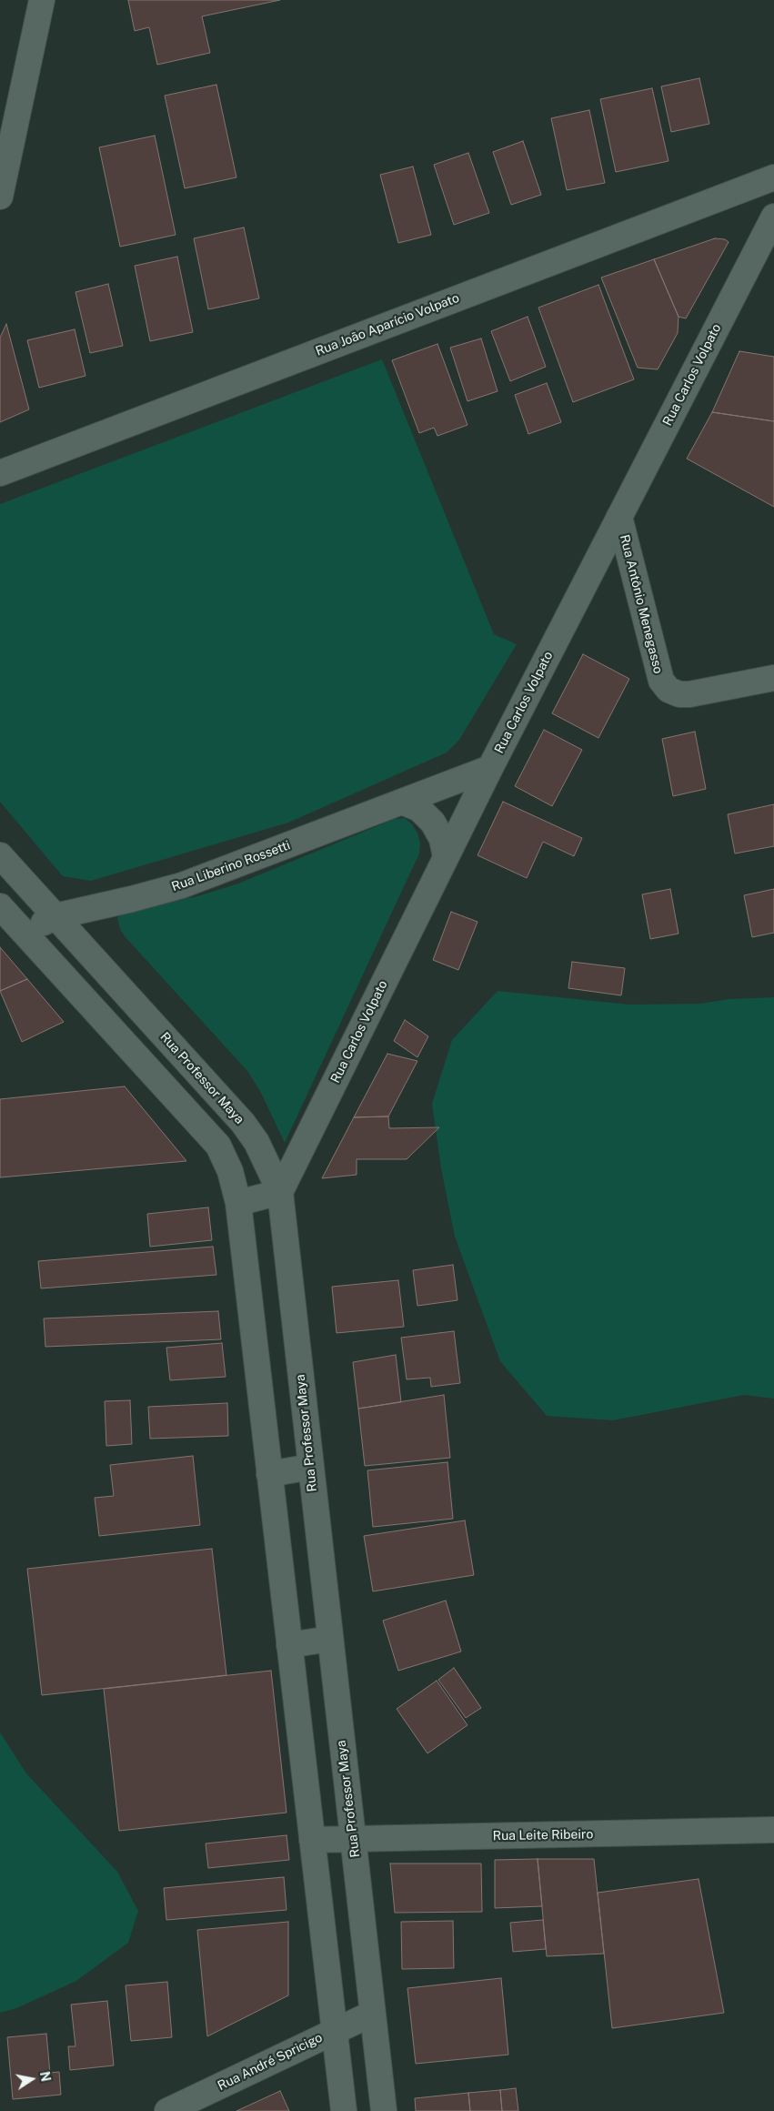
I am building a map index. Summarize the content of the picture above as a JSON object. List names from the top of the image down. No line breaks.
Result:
{"streets":{"street":["Rua João Aparício Volpato","Rua Carlos Volpato","Rua Antônio Menegasso","Rua Liberino Rossetti","Rua Professor Maya","Rua Leite Ribeiro","Rua André Spricigo"]},"crossings":[["Rua Carlos Volpato","Rua Antônio Menegasso"],["Rua Carlos Volpato","Rua Liberino Rossetti"],["Rua Carlos Volpato","Rua Professor Maya"],["Rua Liberino Rossetti","Rua Professor Maya"],["Rua Professor Maya","Rua Leite Ribeiro"],["Rua Professor Maya","Rua André Spricigo"]],"north":"right"}
